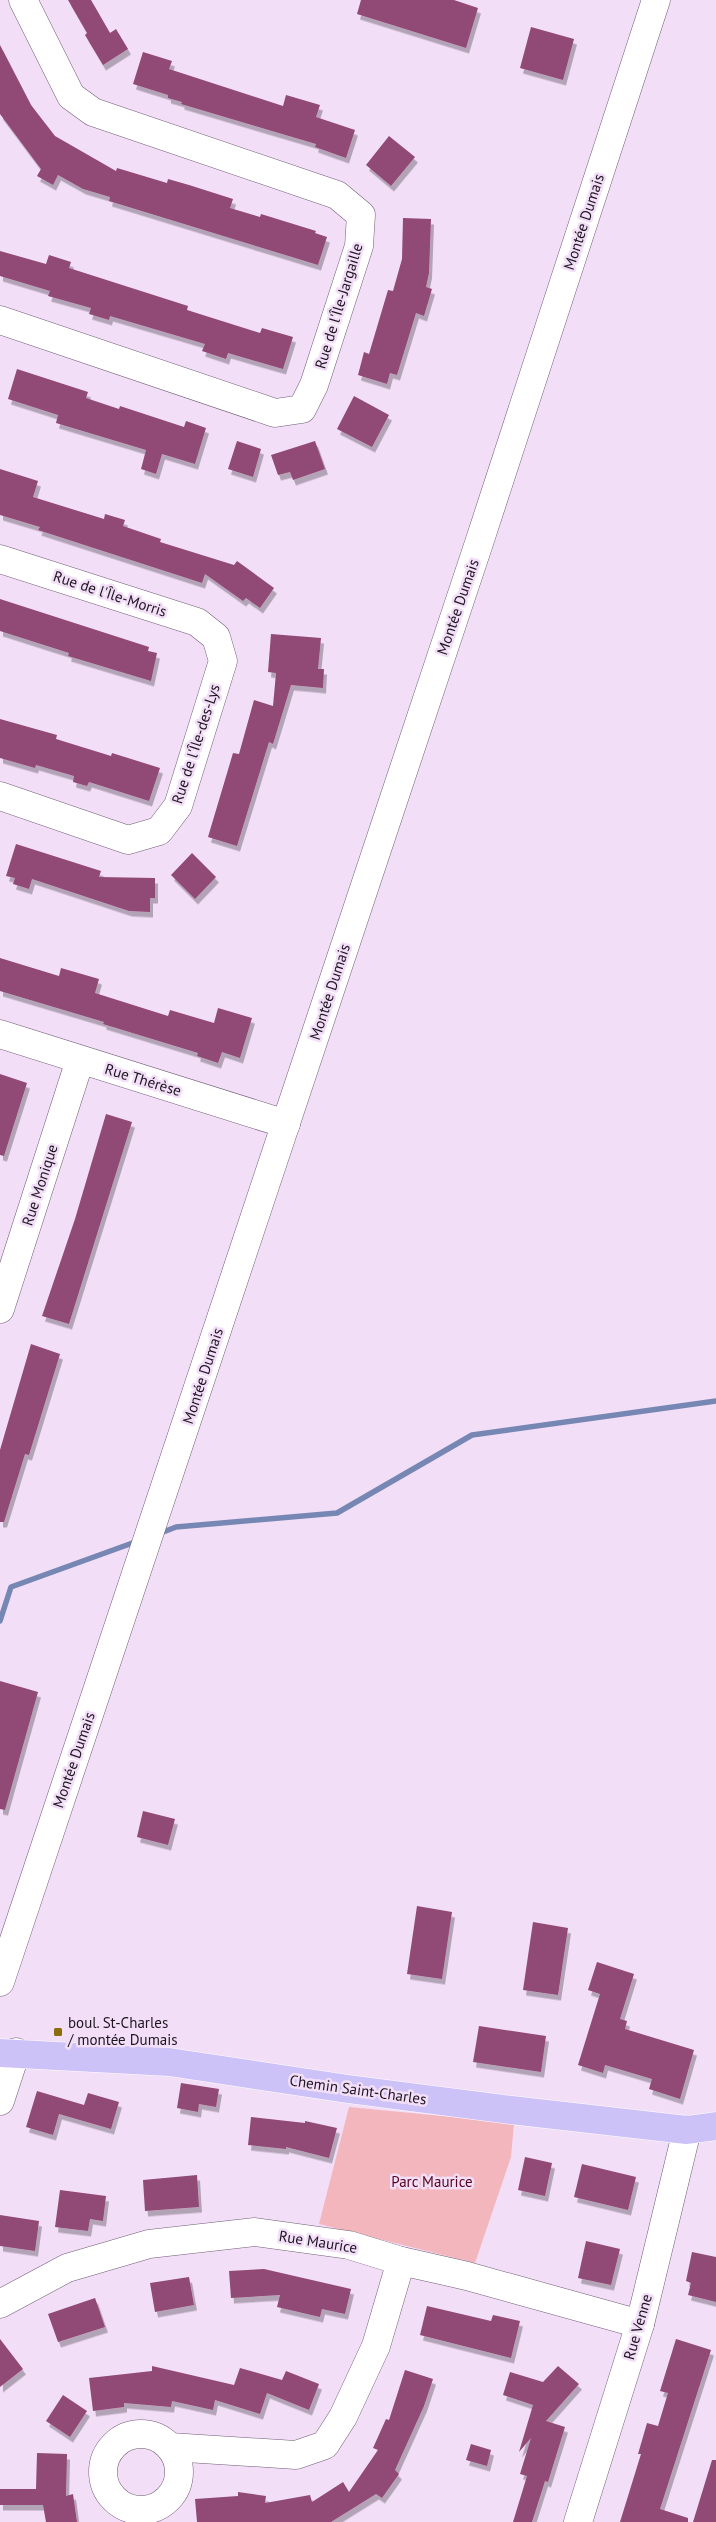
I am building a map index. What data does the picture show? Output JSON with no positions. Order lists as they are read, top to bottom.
{
  "streets": {
    "main road": ["Chemin Saint-Charles"],
    "street": [
      "Montée Dumais",
      "Rue de l'Île-Jargaille",
      "Rue de l'Île-Morris",
      "Rue de l'Île-des-Lys",
      "Rue Thérèse",
      "Rue Monique",
      "Rue Maurice",
      "Rue Venne"
    ]
  },
  "crossings": [
    ["Montée Dumais", "Rue Thérèse"],
    ["Rue de l'Île-Morris", "Rue de l'Île-des-Lys"],
    ["Rue Thérèse", "Rue Monique"],
    ["Chemin Saint-Charles", "Rue Venne"],
    ["Rue Maurice", "Rue Venne"]
  ],
  "parks": ["Parc Maurice"],
  "places": {
    "transit": ["boul. St-Charles / montée Dumais"]
  }
}
